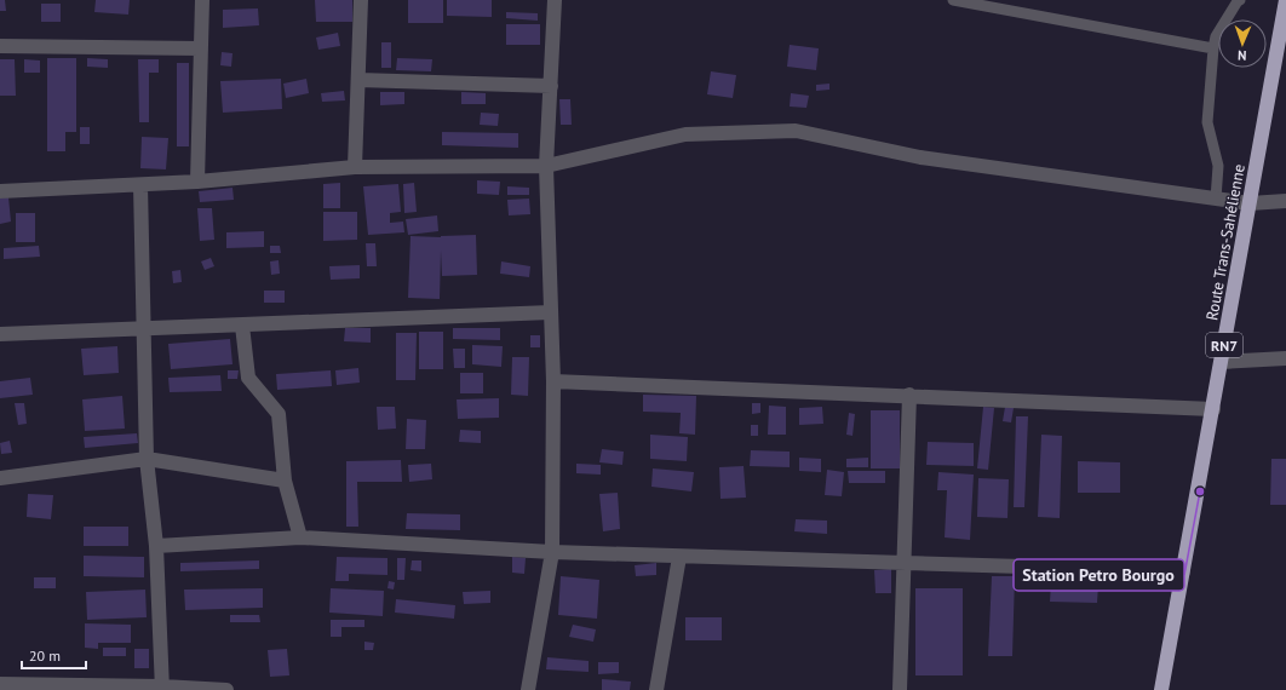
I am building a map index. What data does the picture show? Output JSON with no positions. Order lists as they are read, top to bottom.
{
  "streets": {
    "highway": ["Route Trans-Sahélienne", "RN7"]
  },
  "places": ["Station Petro Bourgo"],
  "scale_bar": "20 m",
  "north": "bottom"
}
